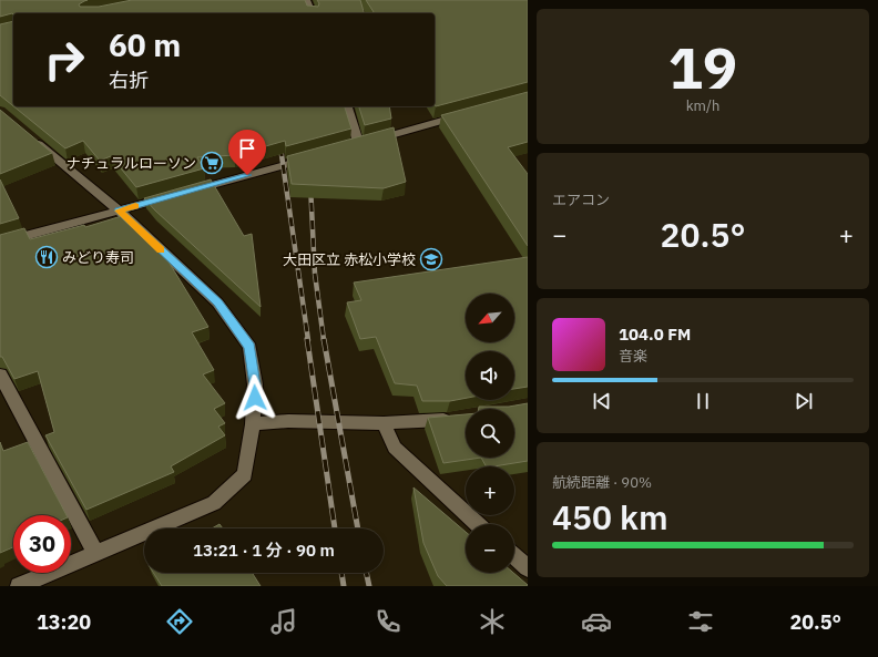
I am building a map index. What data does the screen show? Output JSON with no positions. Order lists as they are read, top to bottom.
{
  "places": {
    "supermarket": ["ナチュラルローソン"],
    "restaurant": ["みどり寿司"],
    "school or university": ["大田区立 赤松小学校"]
  },
  "north": "bottom left",
  "page": {
    "tile": [
      ["19", "km/h"],
      "エアコン",
      ["航続距離 · 90%", "450 km"]
    ],
    "turn": ["60 m", "右折"],
    "heat": ["−", "20.5°", "+"],
    "map_buttons": ["+", "−"],
    "song": ["104.0 FM", "音楽"],
    "limit": "30",
    "trip": "13:21 · 1 分 · 90 m",
    "tabs": ["13:20", "20.5°"]
  }
}
